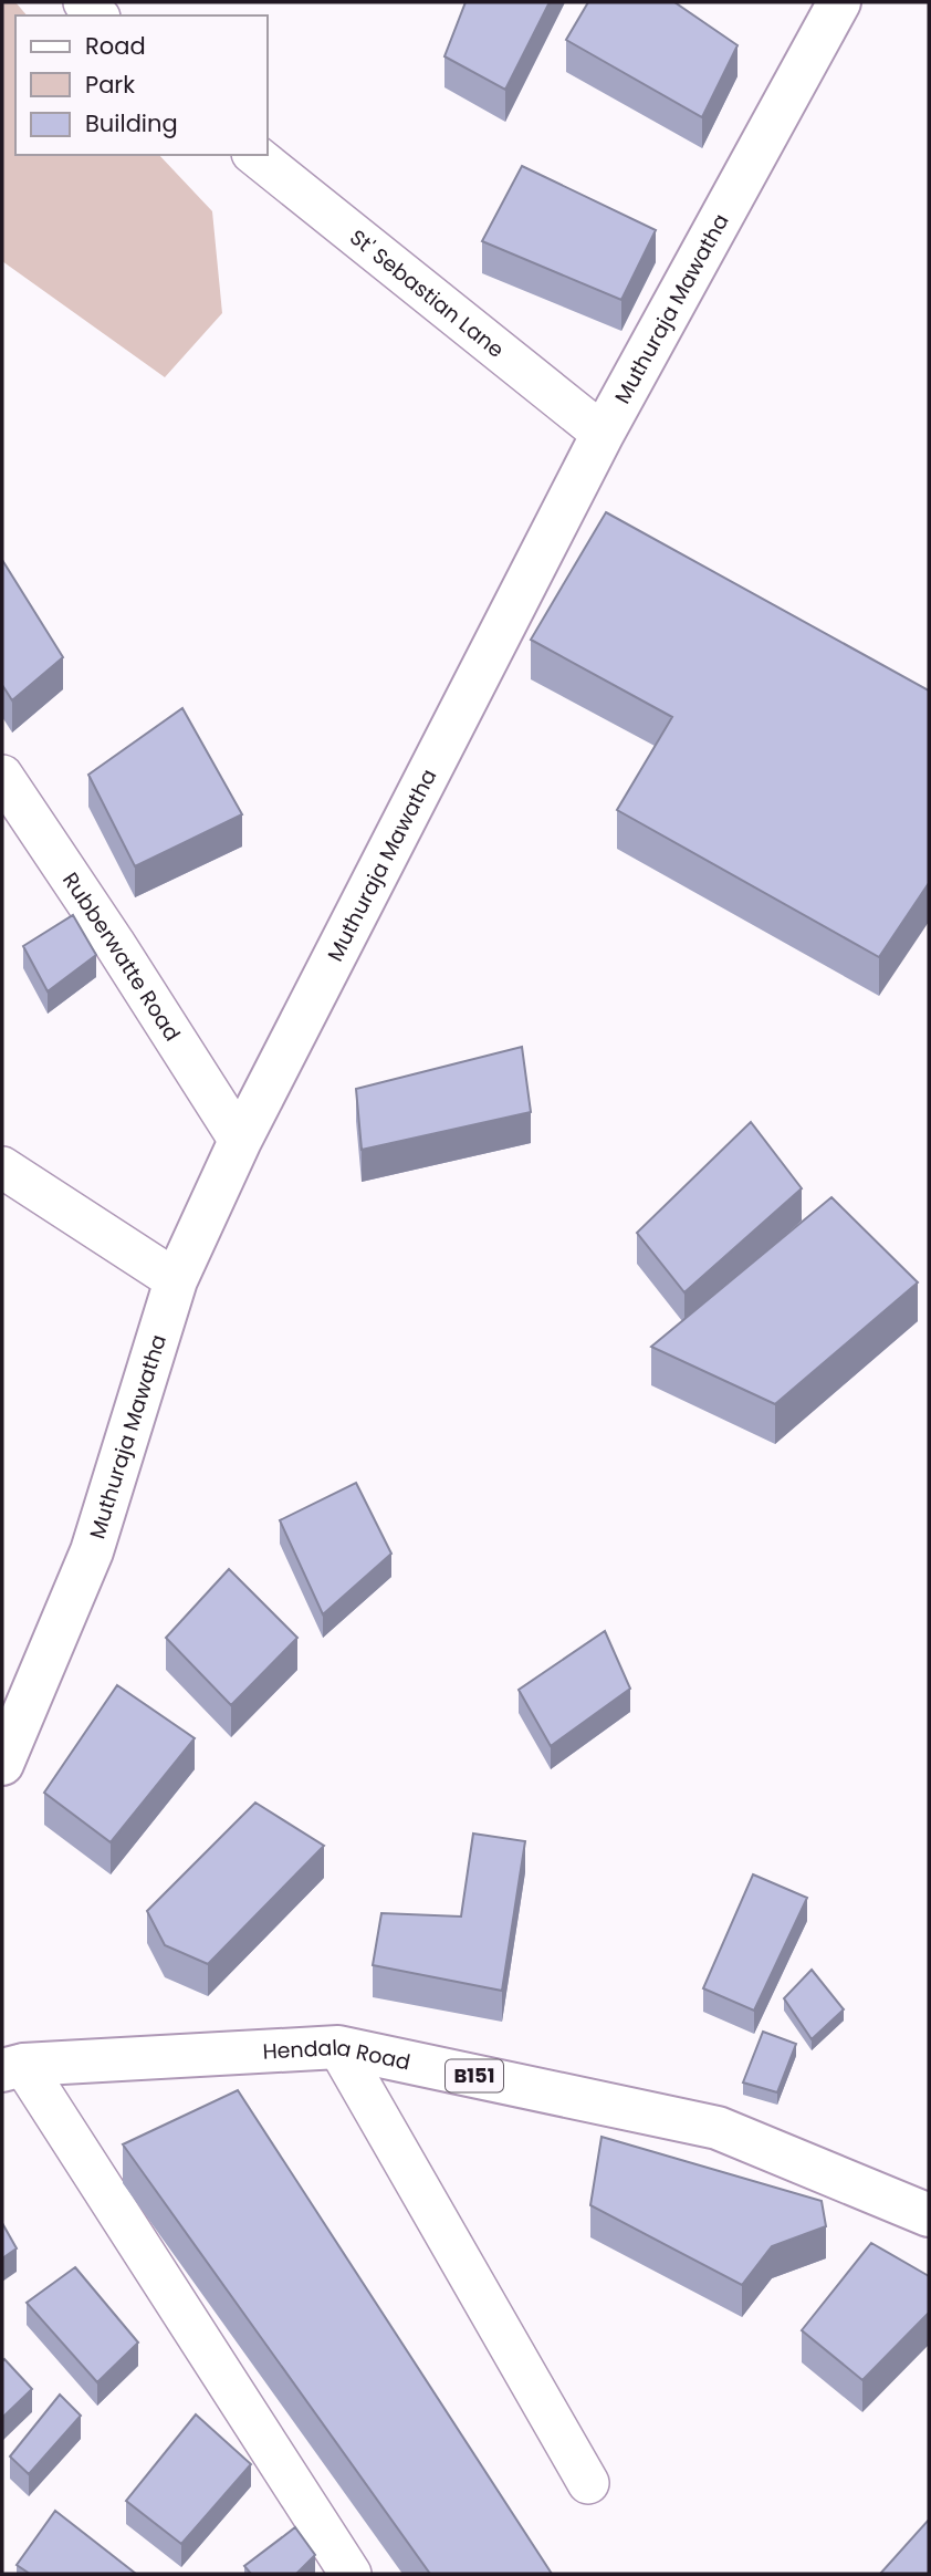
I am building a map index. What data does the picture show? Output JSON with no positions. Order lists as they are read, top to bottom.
{
  "streets": {
    "street": [
      "St' Sebastian Lane",
      "Muthuraja Mawatha",
      "Rubberwatte Road",
      "Hendala Road",
      "B151"
    ]
  },
  "crossings": [
    ["St' Sebastian Lane", "Muthuraja Mawatha"],
    ["Muthuraja Mawatha", "Rubberwatte Road"]
  ],
  "legend": ["Road", "Park", "Building"]
}
